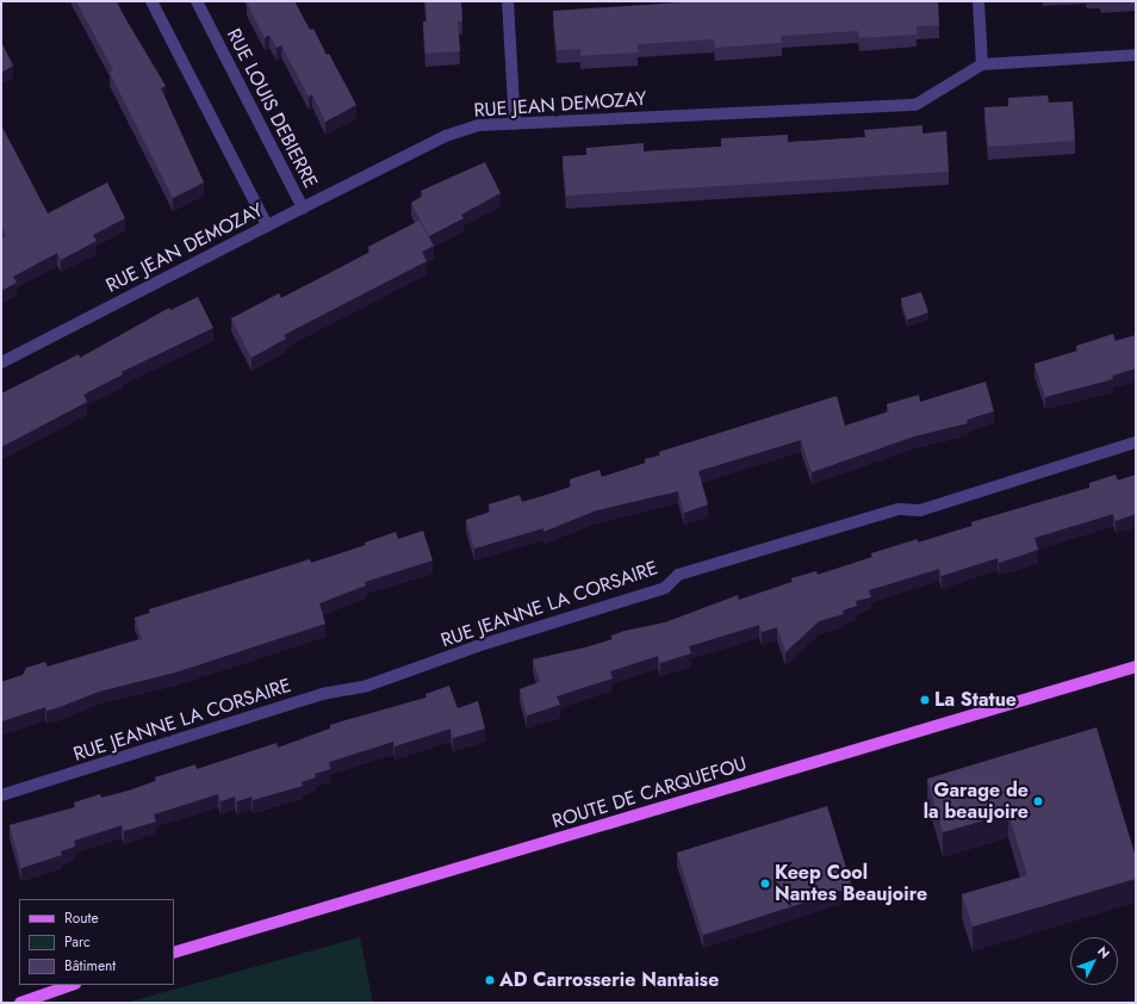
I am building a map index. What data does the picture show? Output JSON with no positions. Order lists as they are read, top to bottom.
{
  "streets": {
    "main road": ["ROUTE DE CARQUEFOU"],
    "street": ["RUE JEAN DEMOZAY", "RUE LOUIS DEBIERRE", "RUE JEANNE LA CORSAIRE"]
  },
  "crossings": [
    ["RUE JEAN DEMOZAY", "RUE LOUIS DEBIERRE"]
  ],
  "places": [
    "La Statue",
    "Garage de la beaujoire",
    "Keep Cool Nantes Beaujoire",
    "AD Carrosserie Nantaise"
  ],
  "legend": ["Route", "Parc", "Bâtiment"],
  "north": "top right"
}
